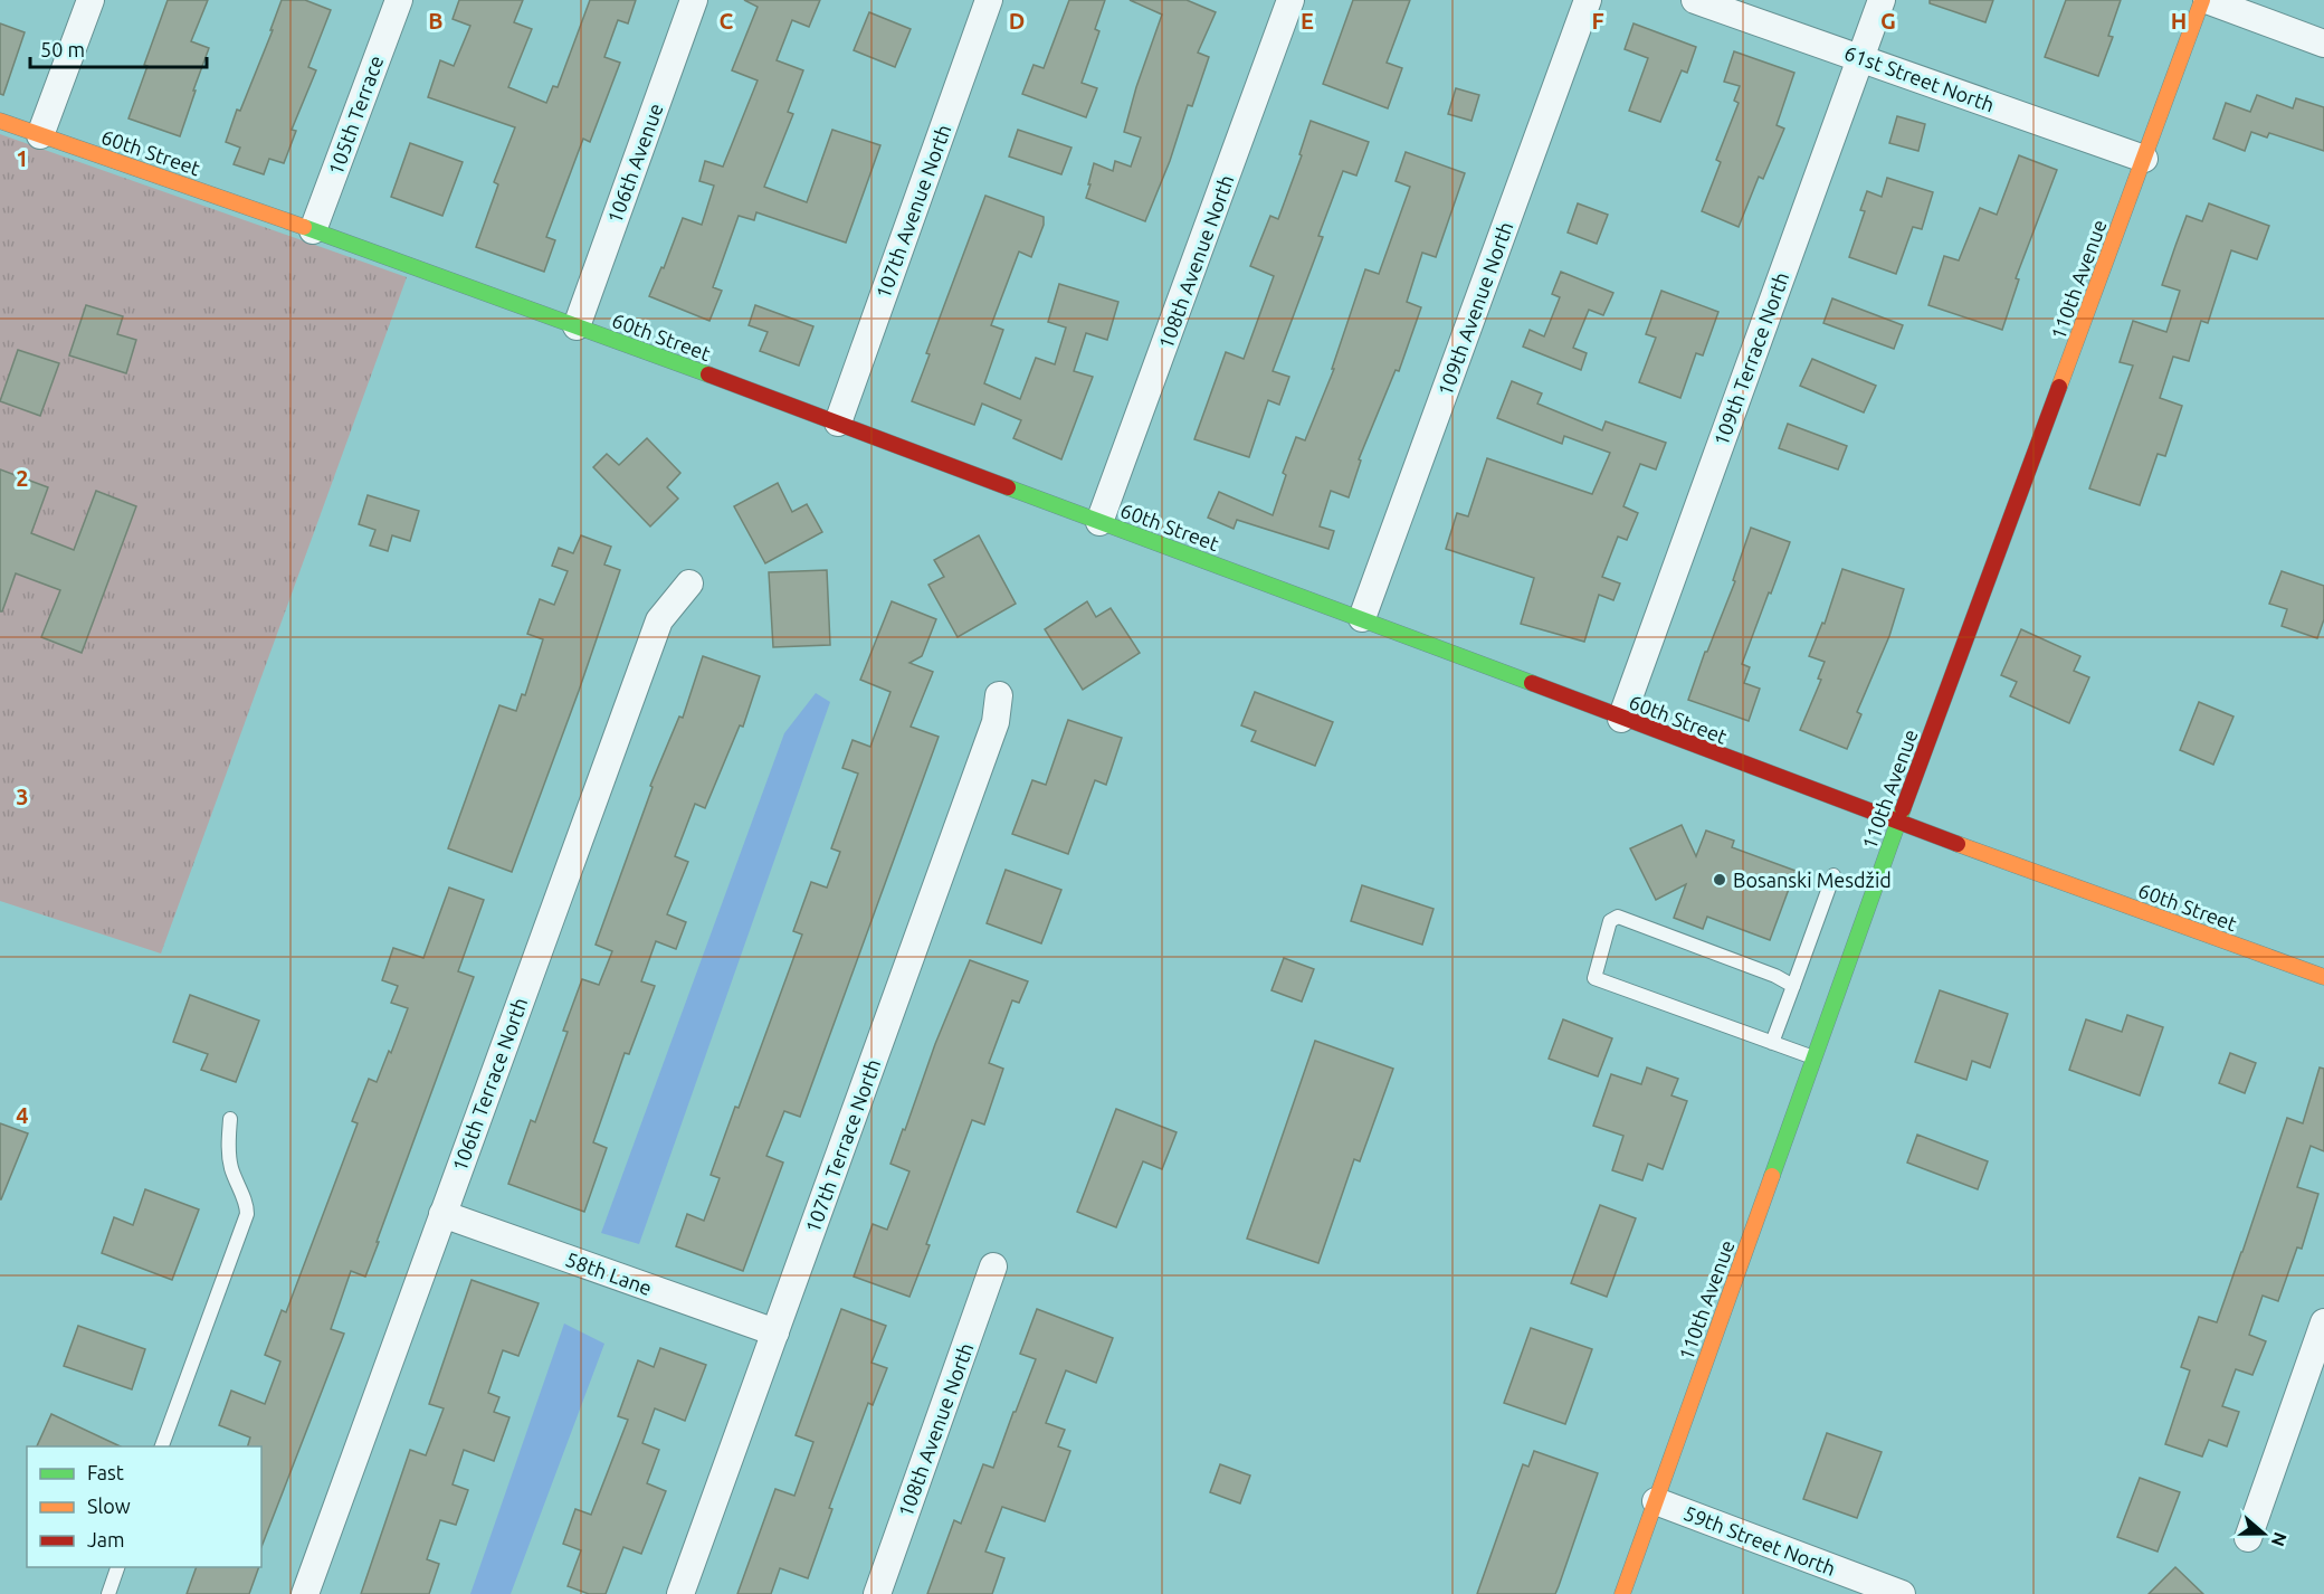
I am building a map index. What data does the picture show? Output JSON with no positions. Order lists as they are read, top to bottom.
{
  "streets": {
    "street": [
      "61st Street North",
      "105th Terrace",
      "60th Street",
      "106th Avenue",
      "107th Avenue North",
      "108th Avenue North",
      "110th Avenue",
      "109th Avenue North",
      "109th Terrace North",
      "106th Terrace North",
      "107th Terrace North",
      "58th Lane",
      "59th Street North"
    ]
  },
  "crossings": [
    ["61st Street North", "110th Avenue"],
    ["61st Street North", "109th Terrace North"],
    ["105th Terrace", "60th Street"],
    ["60th Street", "106th Avenue"],
    ["60th Street", "107th Avenue North"],
    ["60th Street", "108th Avenue North"],
    ["60th Street", "110th Avenue"],
    ["60th Street", "109th Avenue North"],
    ["60th Street", "109th Terrace North"],
    ["110th Avenue", "59th Street North"],
    ["106th Terrace North", "58th Lane"],
    ["107th Terrace North", "58th Lane"]
  ],
  "places": ["Bosanski Mesdžid"],
  "legend": ["Fast", "Slow", "Jam"],
  "scale_bar": "50 m",
  "north": "right",
  "grid": {
    "columns": [
      "B",
      "C",
      "D",
      "E",
      "F",
      "G",
      "H"
    ],
    "rows": [
      "1",
      "2",
      "3",
      "4"
    ]
  }
}
